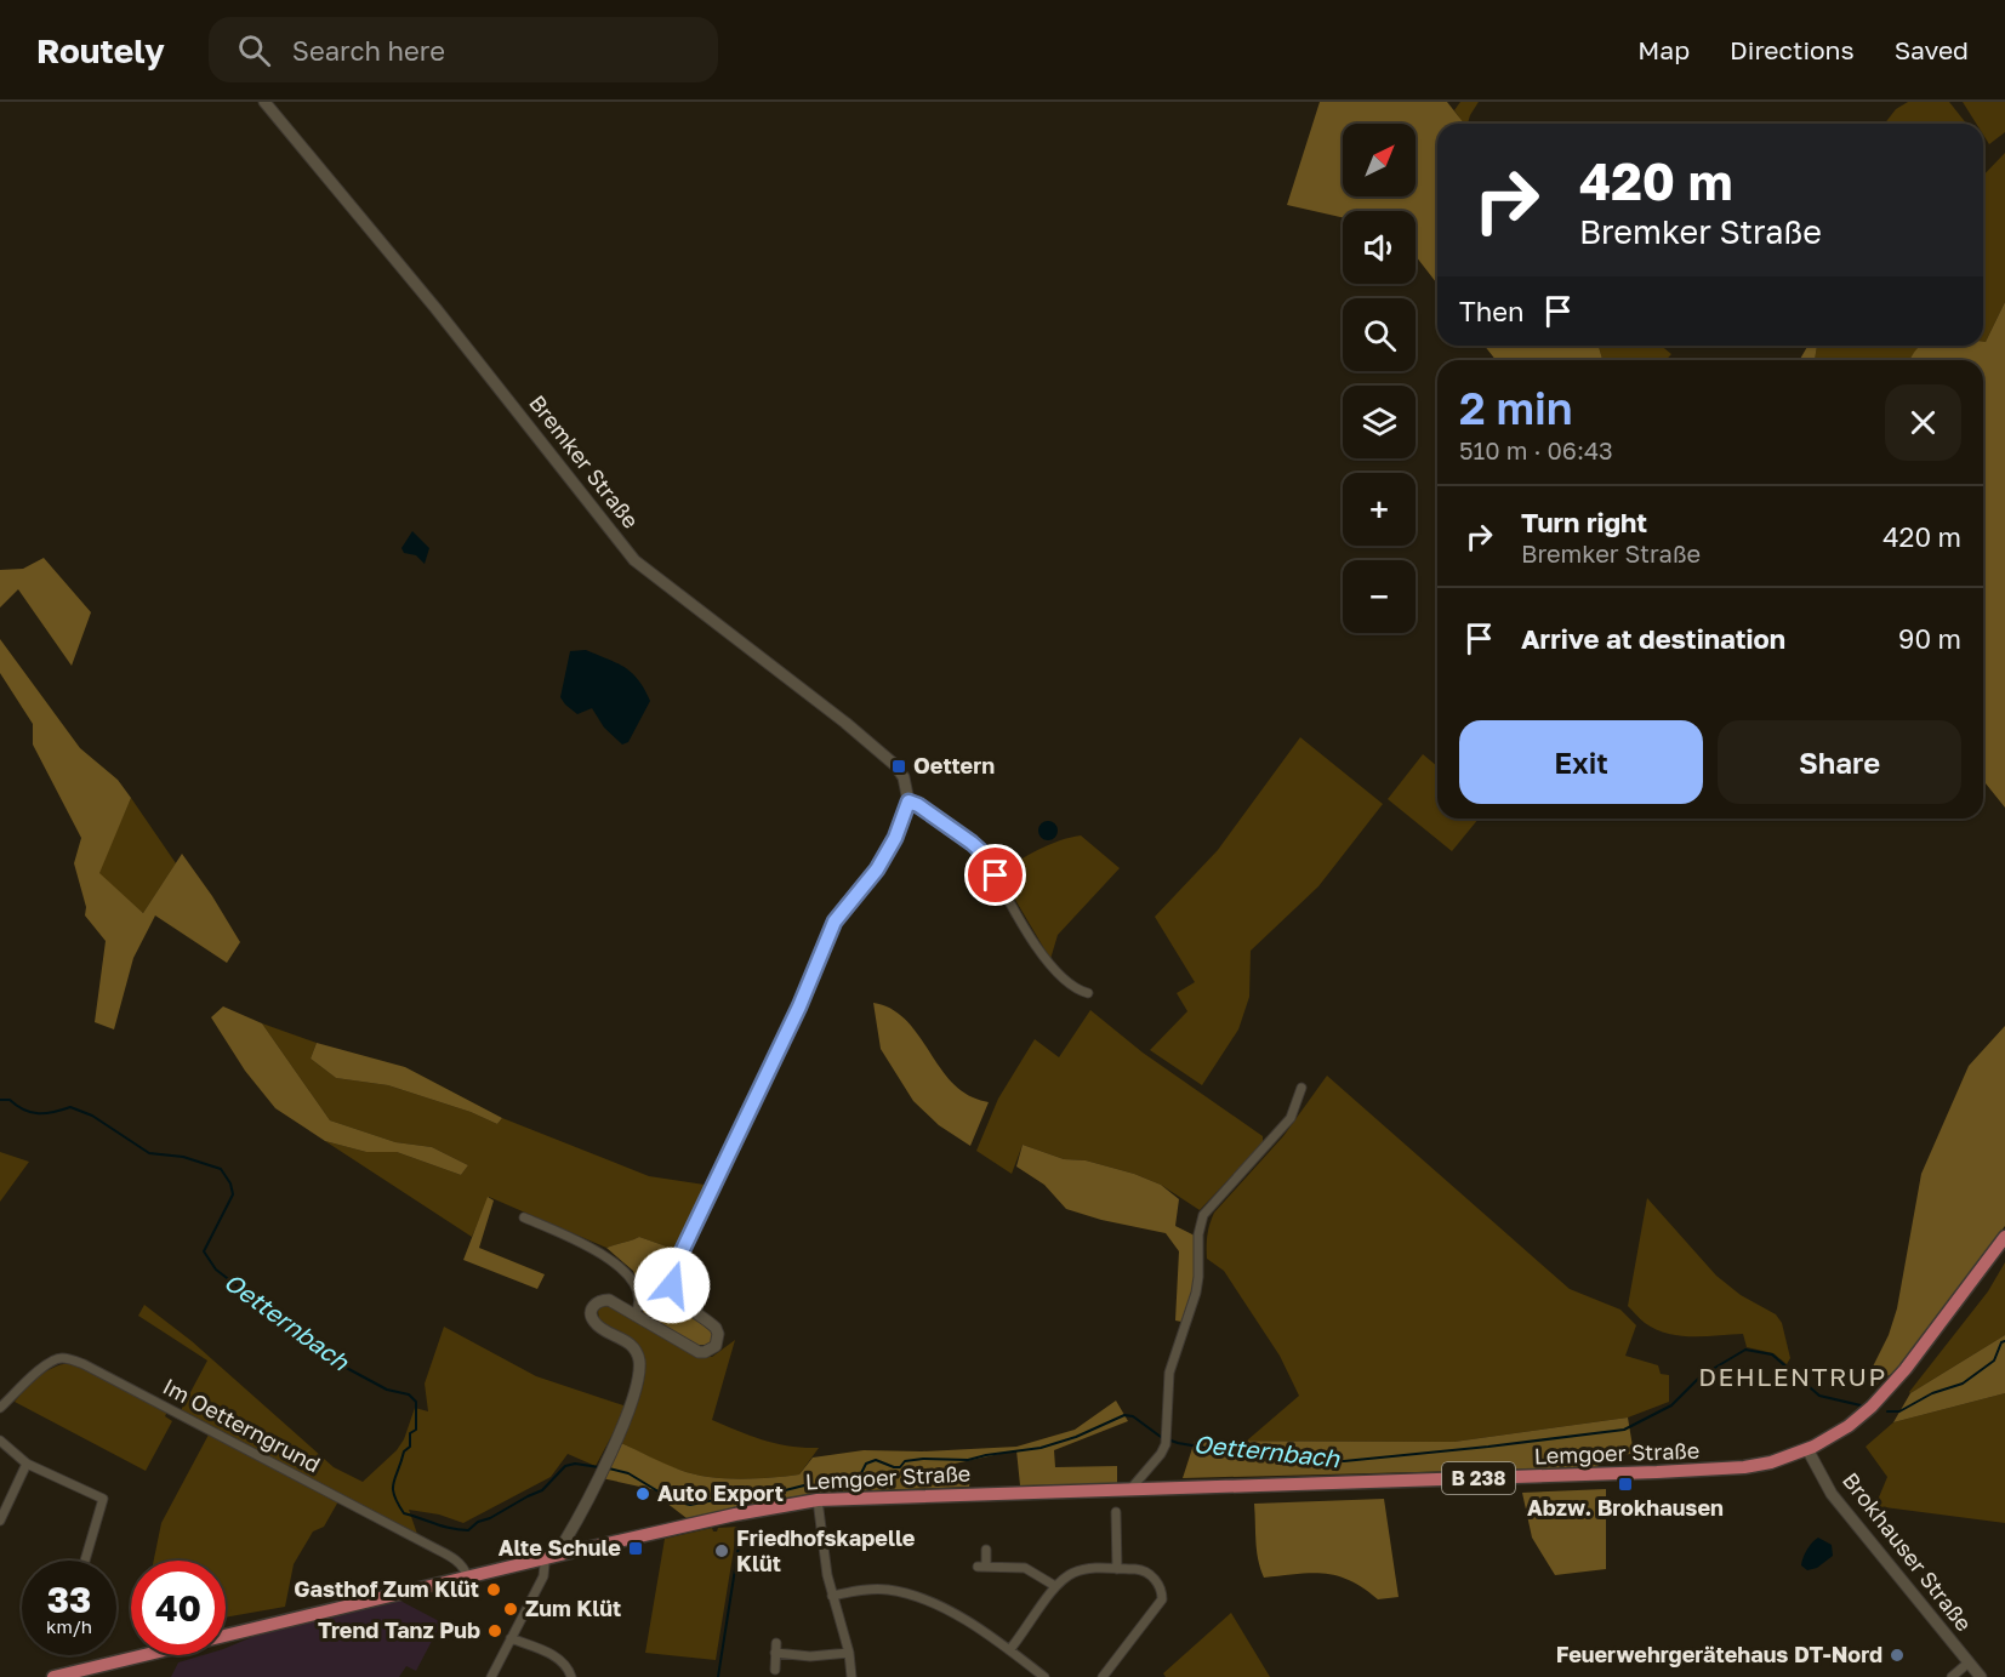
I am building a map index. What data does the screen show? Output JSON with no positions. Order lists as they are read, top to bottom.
{
  "streets": {
    "main road": ["Lemgoer Straße", "B 238"],
    "street": ["Bremker Straße", "Im Oetterngrund", "Brokhauser Straße"]
  },
  "crossings": [
    ["Im Oetterngrund", "Lemgoer Straße"],
    ["Lemgoer Straße", "Brokhauser Straße"]
  ],
  "districts": ["DEHLENTRUP"],
  "water": ["Oetternbach"],
  "places": {
    "transit": ["Oettern", "Abzw. Brokhausen", "Alte Schule"],
    "other": [
      "Auto Export",
      "Friedhofskapelle Klüt",
      "Gasthof Zum Klüt",
      "Zum Klüt",
      "Trend Tanz Pub",
      "Feuerwehrgerätehaus DT-Nord"
    ]
  },
  "north": "top right",
  "page": {
    "header": "Routely",
    "search": "Search here",
    "nav": ["Map", "Directions", "Saved"],
    "map_buttons": ["+", "−"],
    "turn": ["420 m", "Bremker Straße"],
    "then": "Then",
    "heading": ["2 min", "510 m · 06:43"],
    "list": [
      {
        "name": "Turn right",
        "note": "Bremker Straße",
        "value": "420 m"
      },
      {
        "name": "Arrive at destination",
        "value": "90 m"
      }
    ],
    "buttons": ["Exit", "Share"],
    "speed": "33 km/h",
    "limit": "40"
  }
}
